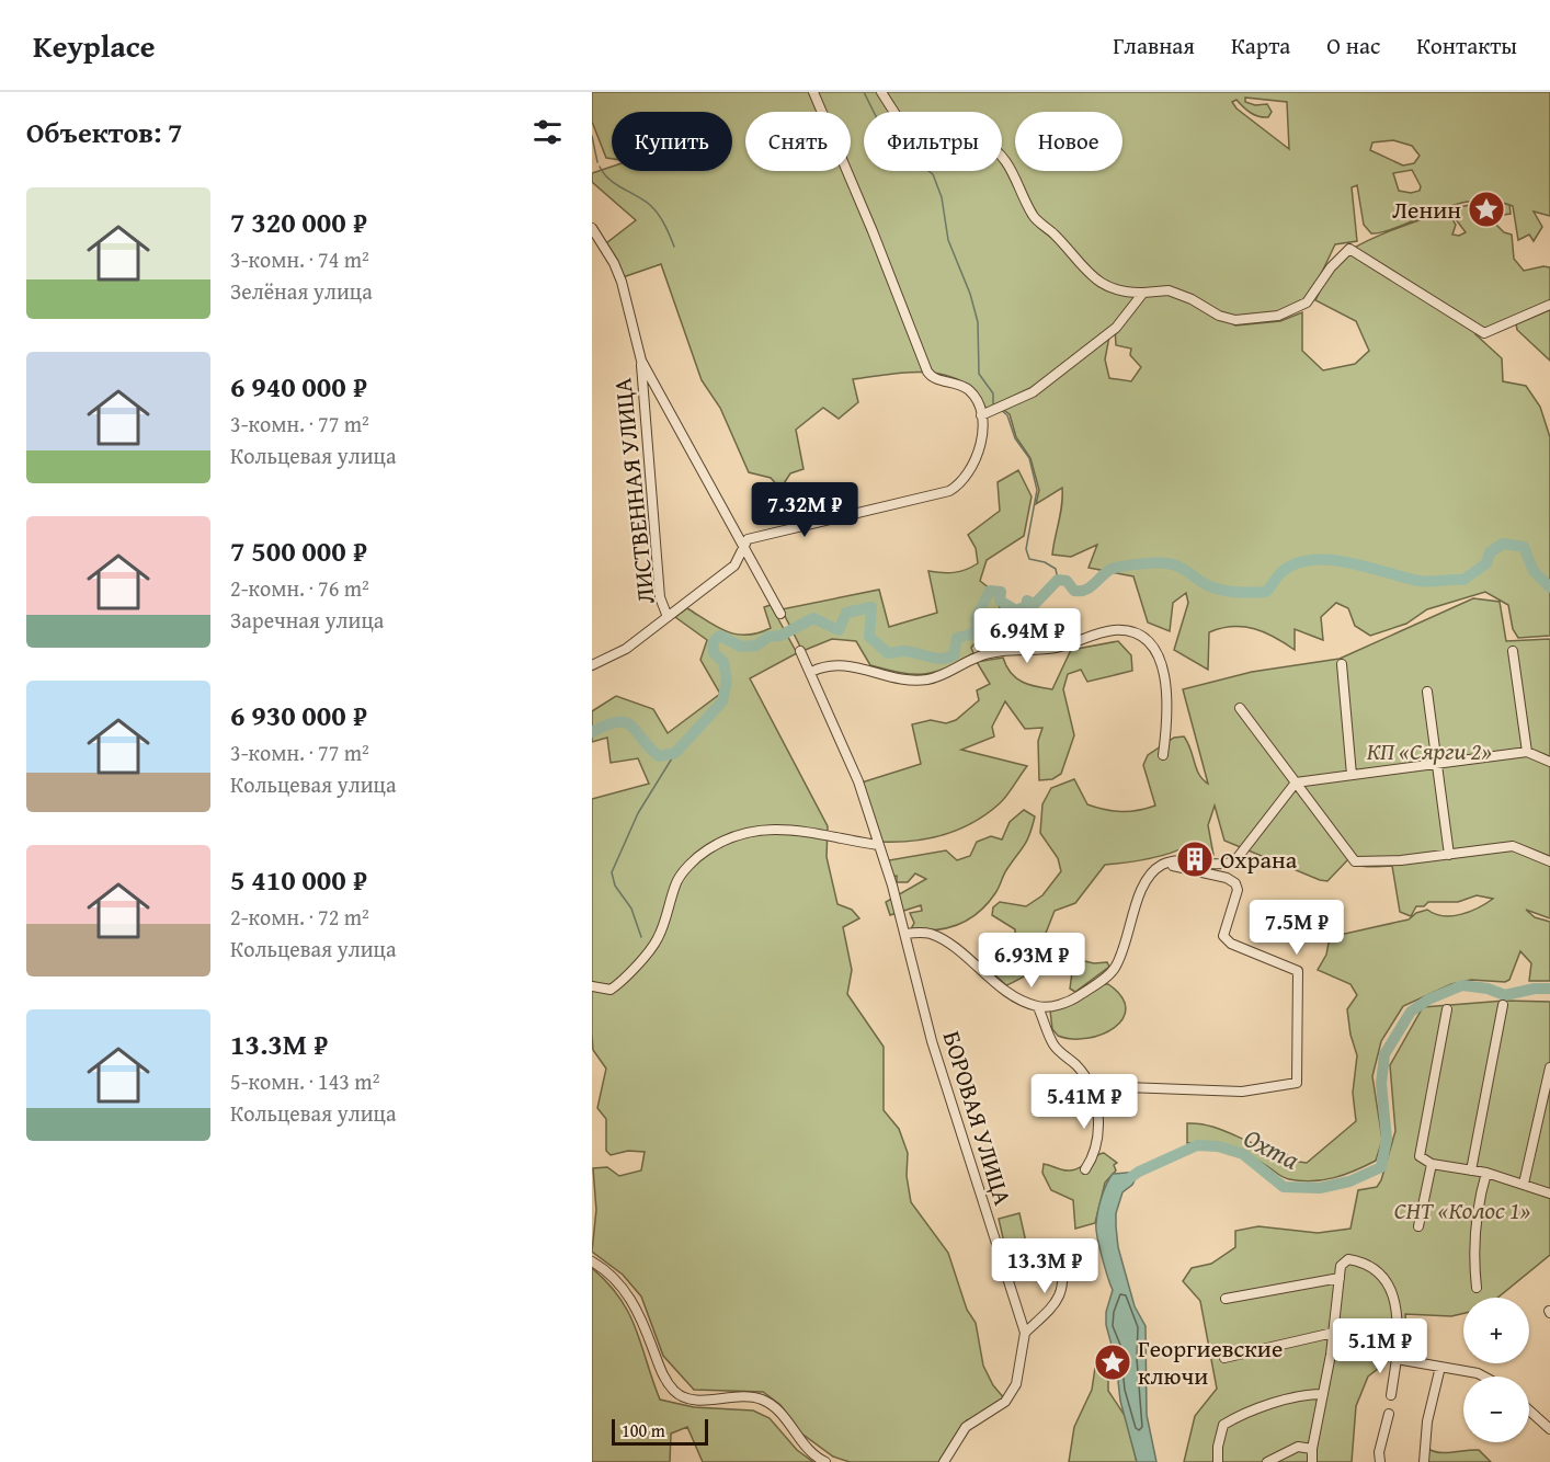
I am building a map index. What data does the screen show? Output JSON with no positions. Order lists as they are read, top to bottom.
{
  "streets": {
    "street": ["ЛИСТВЕННАЯ УЛИЦА", "БОРОВАЯ УЛИЦА"]
  },
  "water": ["Охта"],
  "parks": ["КП «Сярги 2»", "СНТ «Колос 1»"],
  "places": {
    "place": ["Ленин", "Георгиевские ключи"],
    "building": ["Охрана"]
  },
  "scale_bar": "100 m",
  "page": {
    "header": "Keyplace",
    "nav": [
      "Главная",
      "Карта",
      "О нас",
      "Контакты"
    ],
    "heading": "Объектов: 7",
    "chip": [
      "Купить",
      "Снять",
      "Фильтры",
      "Новое"
    ],
    "list": [
      {
        "name": "7 320 000 ₽",
        "note": "3-комн. · 74 m² · Зелёная улица"
      },
      {
        "name": "6 940 000 ₽",
        "note": "3-комн. · 77 m² · Кольцевая улица"
      },
      {
        "name": "7 500 000 ₽",
        "note": "2-комн. · 76 m² · Заречная улица"
      },
      {
        "name": "6 930 000 ₽",
        "note": "3-комн. · 77 m² · Кольцевая улица"
      },
      {
        "name": "5 410 000 ₽",
        "note": "2-комн. · 72 m² · Кольцевая улица"
      },
      {
        "name": "13.3M ₽",
        "note": "5-комн. · 143 m² · Кольцевая улица"
      }
    ],
    "price": [
      "7.32M ₽",
      "6.94M ₽",
      "7.5M ₽",
      "6.93M ₽",
      "5.41M ₽",
      "13.3M ₽",
      "5.1M ₽"
    ],
    "map_buttons": ["+", "−"],
    "scale": "100 m"
  }
}
